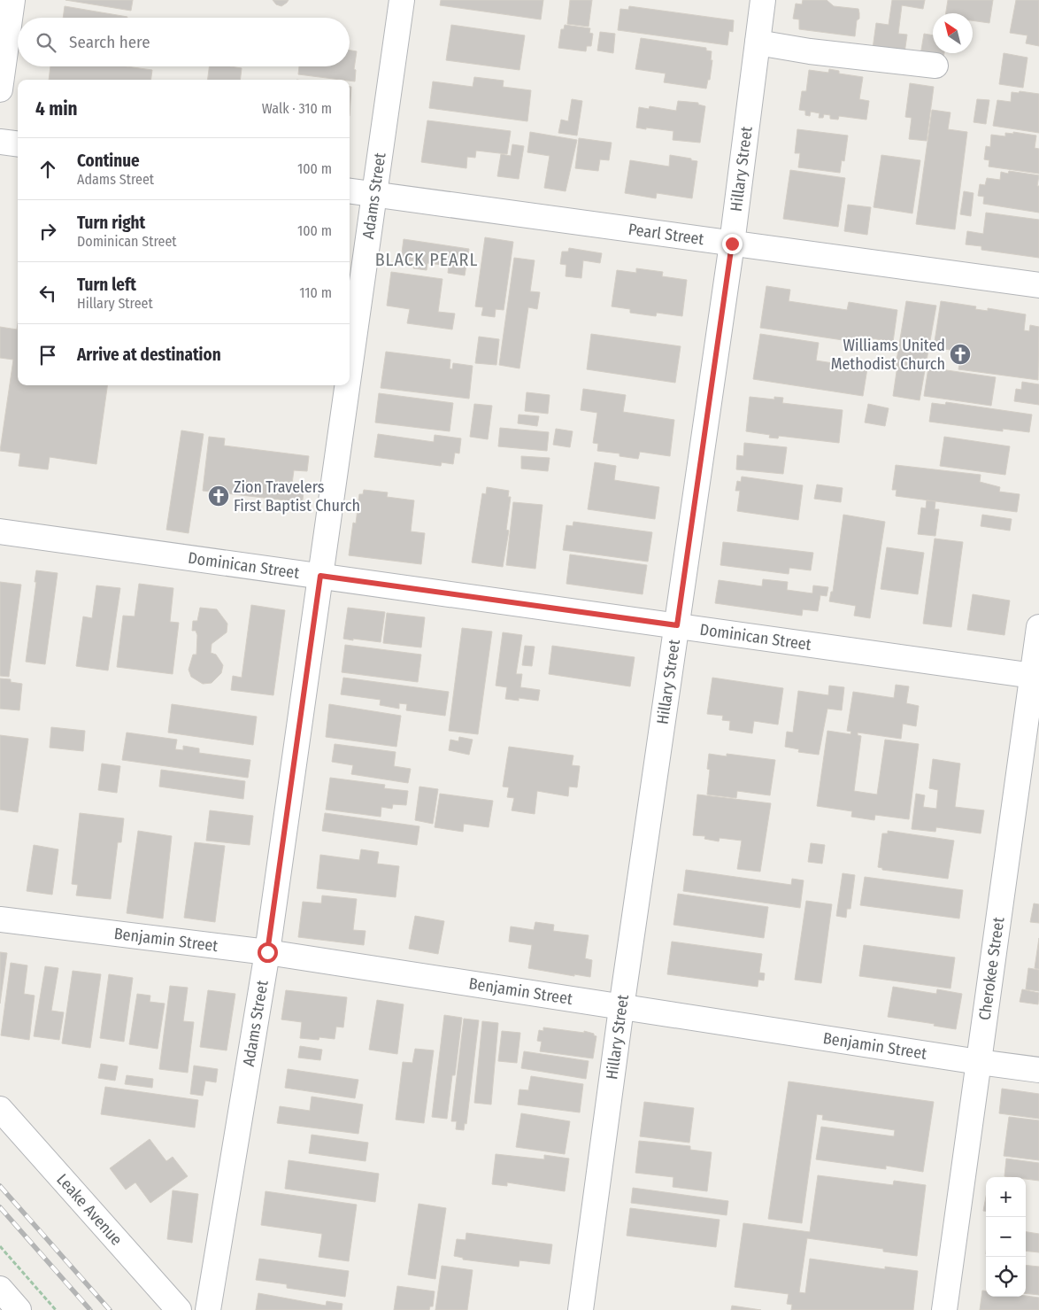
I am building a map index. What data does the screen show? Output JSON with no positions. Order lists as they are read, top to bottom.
{
  "streets": {
    "street": [
      "Hillary Street",
      "Adams Street",
      "Pearl Street",
      "Dominican Street",
      "Benjamin Street",
      "Cherokee Street",
      "Leake Avenue"
    ]
  },
  "crossings": [
    ["Hillary Street", "Pearl Street"],
    ["Hillary Street", "Dominican Street"],
    ["Hillary Street", "Benjamin Street"],
    ["Adams Street", "Pearl Street"],
    ["Adams Street", "Dominican Street"],
    ["Adams Street", "Benjamin Street"],
    ["Dominican Street", "Cherokee Street"],
    ["Benjamin Street", "Cherokee Street"]
  ],
  "districts": ["BLACK PEARL"],
  "places": {
    "church": ["Williams United Methodist Church", "Zion Travelers First Baptist Church"]
  },
  "north": "top left",
  "page": {
    "search": "Search here",
    "heading": ["4 min", "Walk · 310 m"],
    "list": [
      ["Continue", "Adams Street", "100 m"],
      ["Turn right", "Dominican Street", "100 m"],
      ["Turn left", "Hillary Street", "110 m"],
      "Arrive at destination"
    ],
    "map_buttons": ["+", "−"]
  }
}
